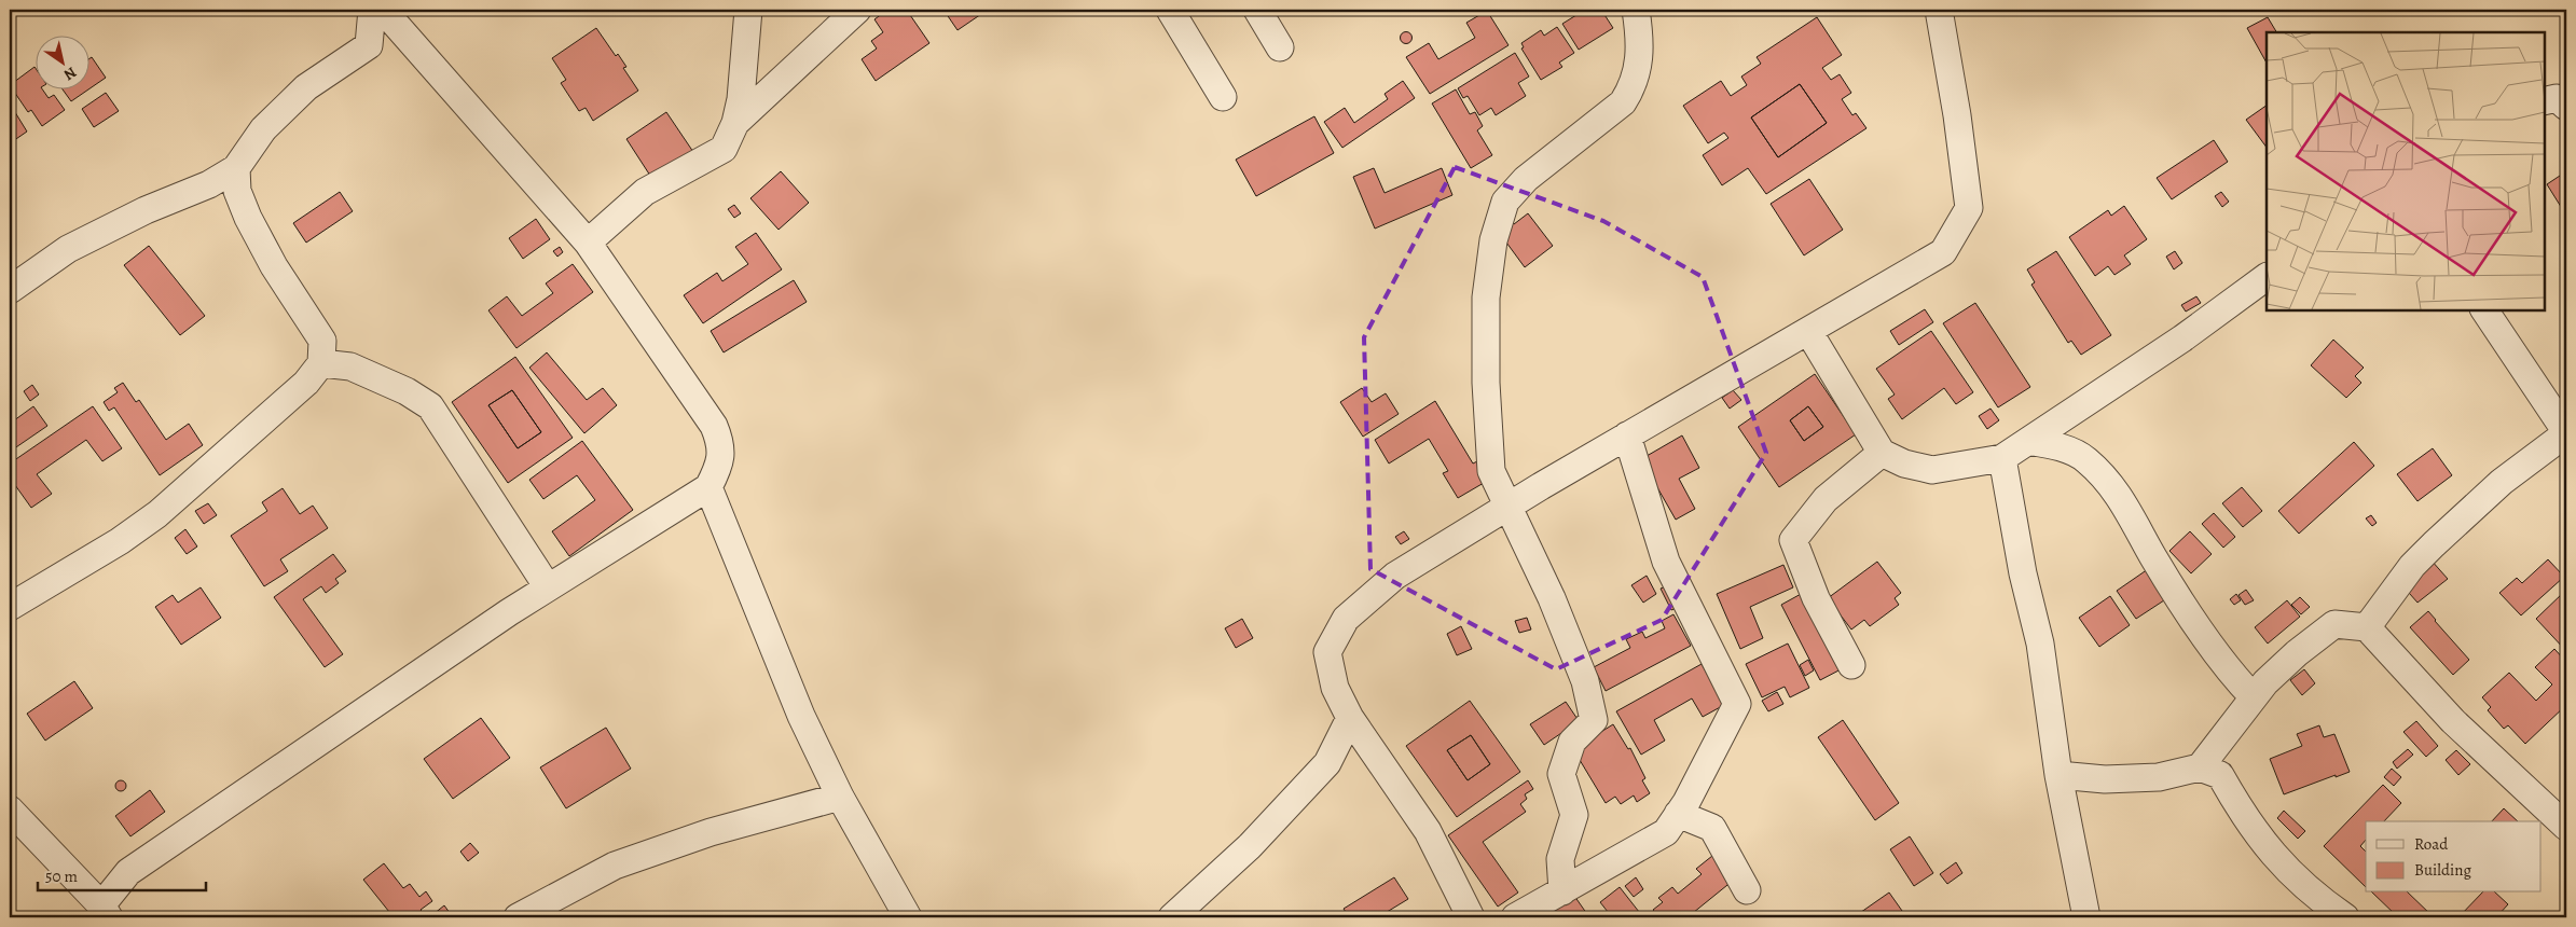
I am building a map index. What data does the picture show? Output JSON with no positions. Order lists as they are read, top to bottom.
{
  "legend": ["Road", "Building"],
  "scale_bar": "50 m",
  "north": "bottom right"
}
